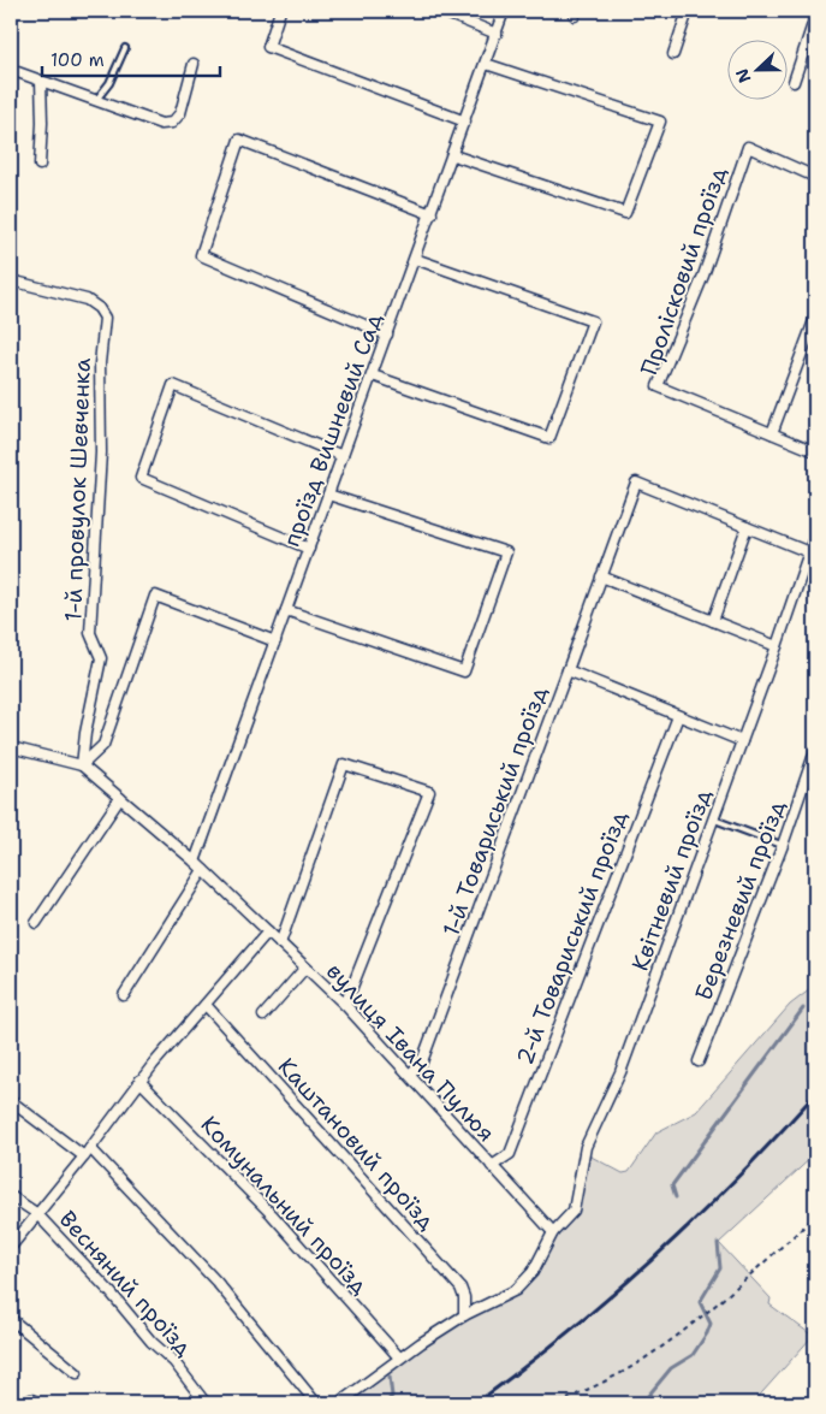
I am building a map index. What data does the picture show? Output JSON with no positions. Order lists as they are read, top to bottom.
{
  "streets": {
    "street": [
      "Пролісковий проїзд",
      "проїзд Вишневий Сад",
      "1-й провулок Шевченка",
      "1-й Товариський проїзд",
      "Квітневий проїзд",
      "Березневий проїзд",
      "2-й Товариський проїзд",
      "вулиця Івана Пулюя",
      "Каштановий проїзд",
      "Комунальний проїзд",
      "Весняний проїзд"
    ]
  },
  "crossings": [
    ["проїзд Вишневий Сад", "вулиця Івана Пулюя"],
    ["1-й провулок Шевченка", "вулиця Івана Пулюя"],
    ["1-й Товариський проїзд", "Квітневий проїзд"],
    ["1-й Товариський проїзд", "2-й Товариський проїзд"],
    ["1-й Товариський проїзд", "вулиця Івана Пулюя"],
    ["Квітневий проїзд", "вулиця Івана Пулюя"],
    ["2-й Товариський проїзд", "вулиця Івана Пулюя"]
  ],
  "scale_bar": "100 m",
  "north": "left"
}
